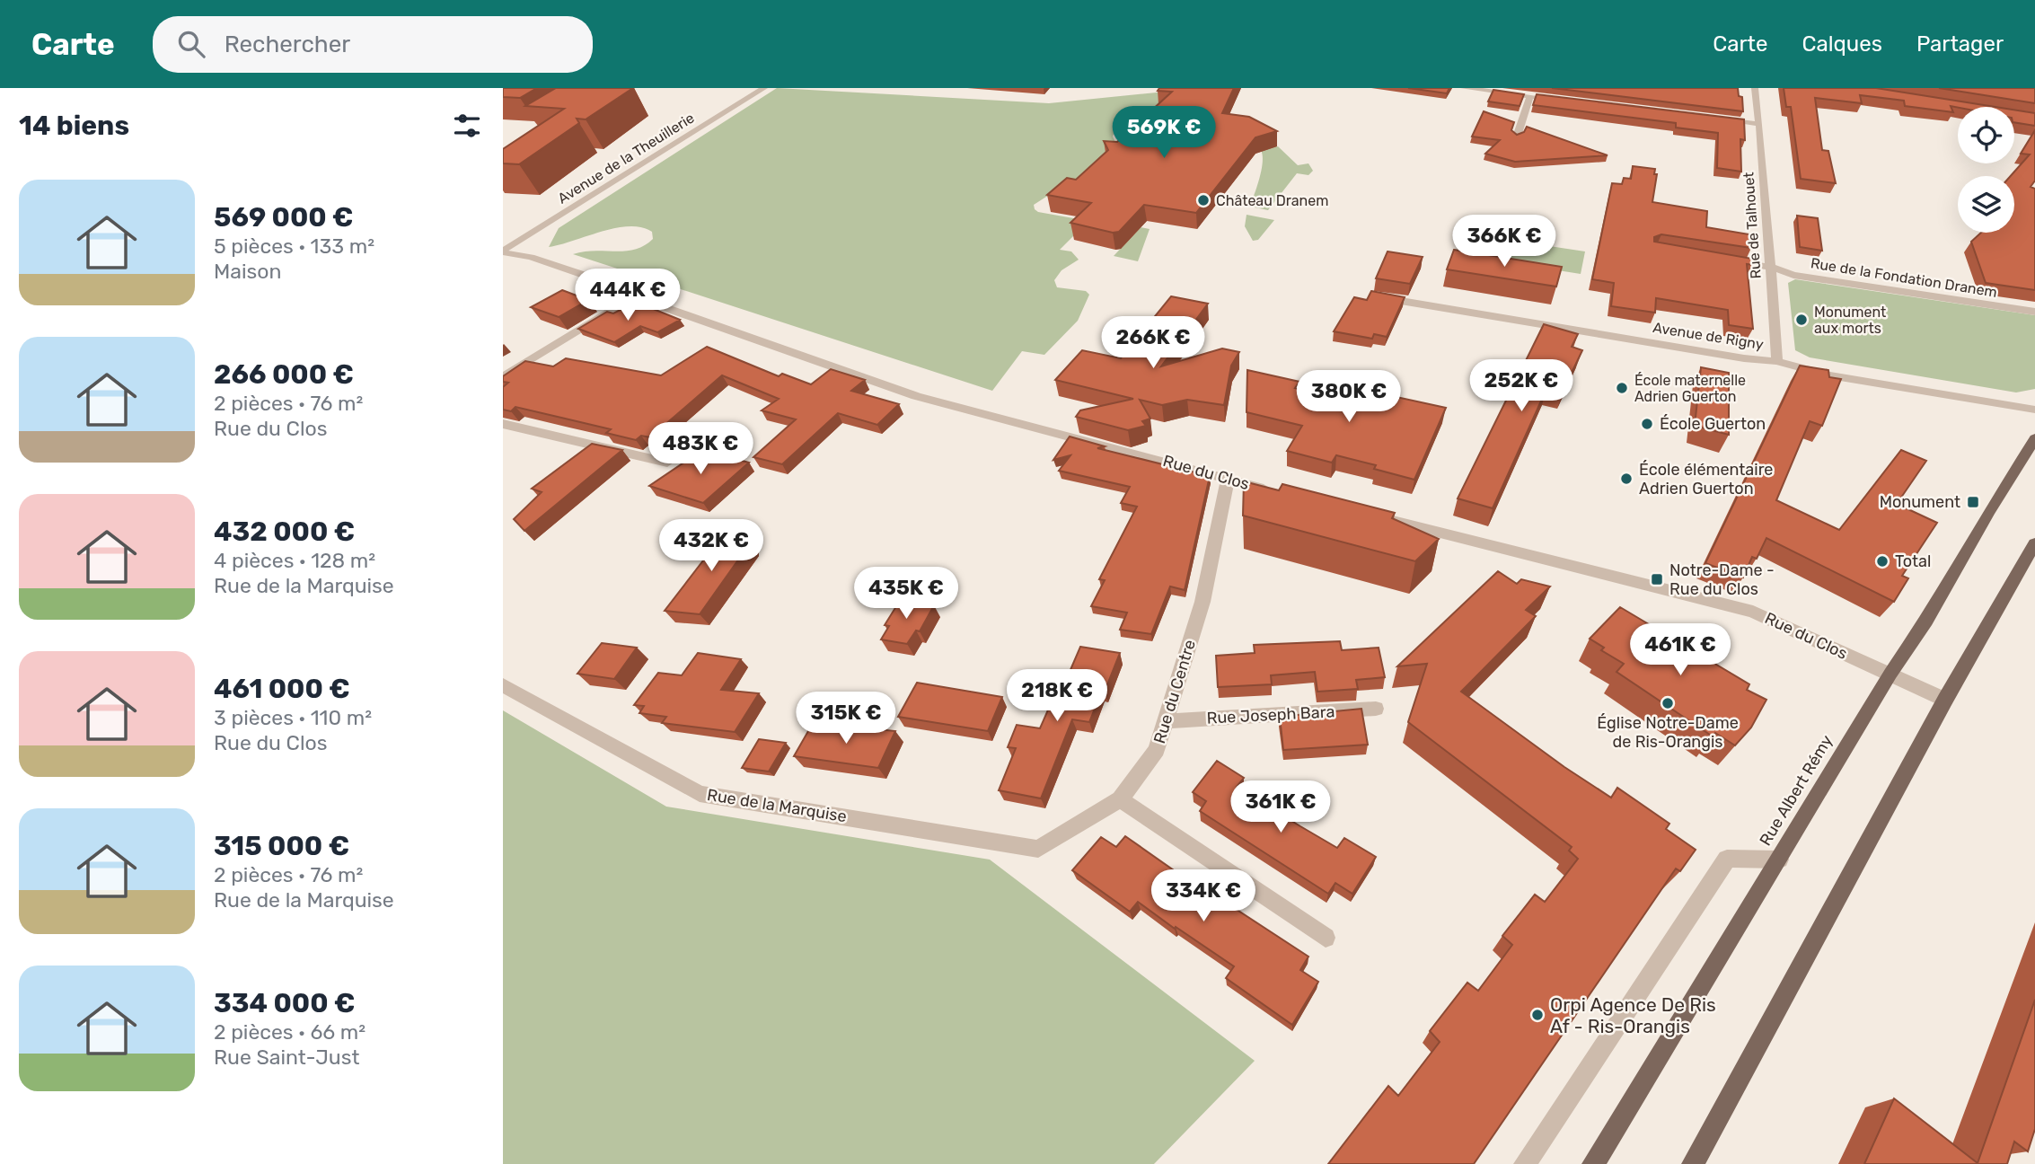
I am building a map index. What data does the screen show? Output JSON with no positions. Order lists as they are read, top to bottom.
{
  "streets": {
    "main road": ["Rue Albert Rémy"],
    "street": [
      "Avenue de la Theuillerie",
      "Rue de Talhouet",
      "Rue de la Fondation Dranem",
      "Avenue de Rigny",
      "Rue du Clos",
      "Rue du Centre",
      "Rue Joseph Bara",
      "Rue de la Marquise"
    ]
  },
  "crossings": [
    ["Avenue de la Theuillerie", "Rue du Clos"],
    ["Rue de Talhouet", "Rue de la Fondation Dranem"],
    ["Rue de Talhouet", "Avenue de Rigny"],
    ["Rue du Clos", "Rue du Centre"],
    ["Rue du Clos", "Rue Albert Rémy"],
    ["Rue du Centre", "Rue Joseph Bara"],
    ["Rue du Centre", "Rue de la Marquise"]
  ],
  "places": {
    "other": [
      "Château Dranem",
      "Monument aux morts",
      "École maternelle Adrien Guerton",
      "École Guerton",
      "École élémentaire Adrien Guerton",
      "Total",
      "Église Notre-Dame de Ris-Orangis",
      "Orpi Agence De Ris Af - Ris-Orangis"
    ],
    "transit": ["Monument", "Notre-Dame - Rue du Clos"]
  },
  "page": {
    "header": "Carte",
    "search": "Rechercher",
    "nav": ["Carte", "Calques", "Partager"],
    "heading": "14 biens",
    "price": [
      "569K €",
      "366K €",
      "444K €",
      "266K €",
      "252K €",
      "380K €",
      "483K €",
      "432K €",
      "435K €",
      "461K €",
      "218K €",
      "315K €",
      "361K €",
      "334K €"
    ],
    "list": [
      {
        "name": "569 000 €",
        "note": "5 pièces · 133 m² · Maison"
      },
      {
        "name": "266 000 €",
        "note": "2 pièces · 76 m² · Rue du Clos"
      },
      {
        "name": "432 000 €",
        "note": "4 pièces · 128 m² · Rue de la Marquise"
      },
      {
        "name": "461 000 €",
        "note": "3 pièces · 110 m² · Rue du Clos"
      },
      {
        "name": "315 000 €",
        "note": "2 pièces · 76 m² · Rue de la Marquise"
      },
      {
        "name": "334 000 €",
        "note": "2 pièces · 66 m² · Rue Saint-Just"
      }
    ]
  }
}
